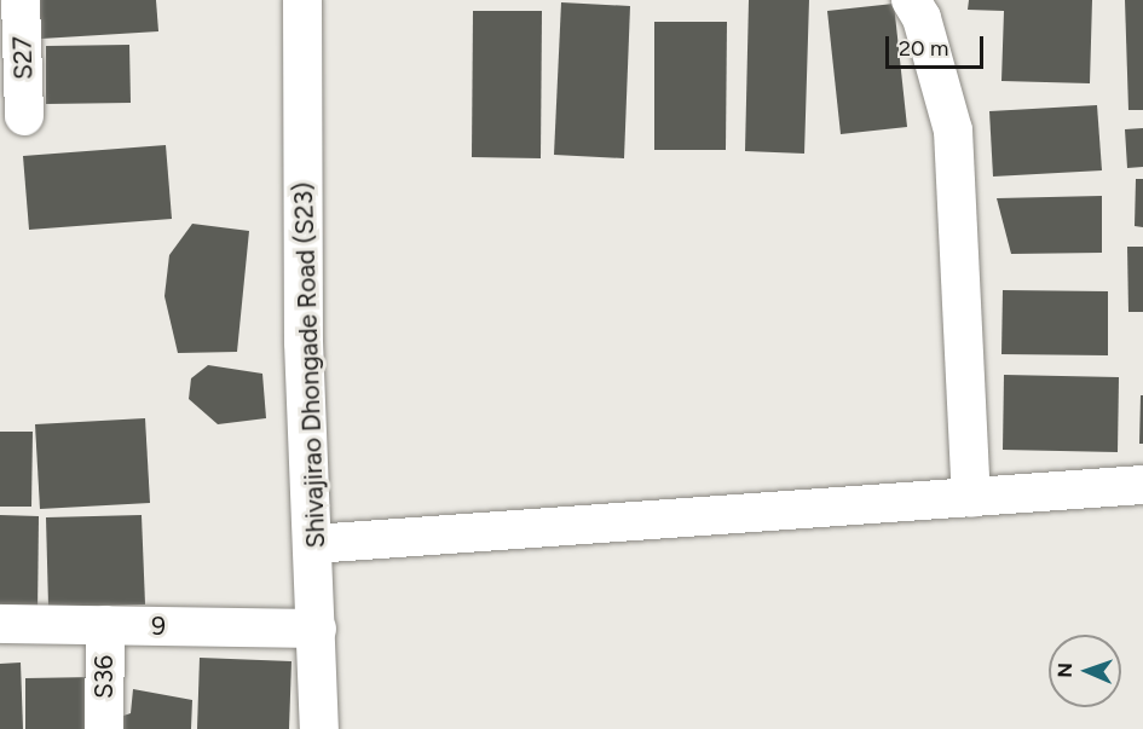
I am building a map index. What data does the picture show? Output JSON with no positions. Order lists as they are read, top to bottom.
{
  "streets": {
    "street": [
      "S27",
      "Shivajirao Dhongade Road (S23)",
      "9",
      "S36"
    ]
  },
  "crossings": [
    ["Shivajirao Dhongade Road (S23)", "9"],
    ["9", "S36"]
  ],
  "scale_bar": "20 m",
  "north": "left"
}
